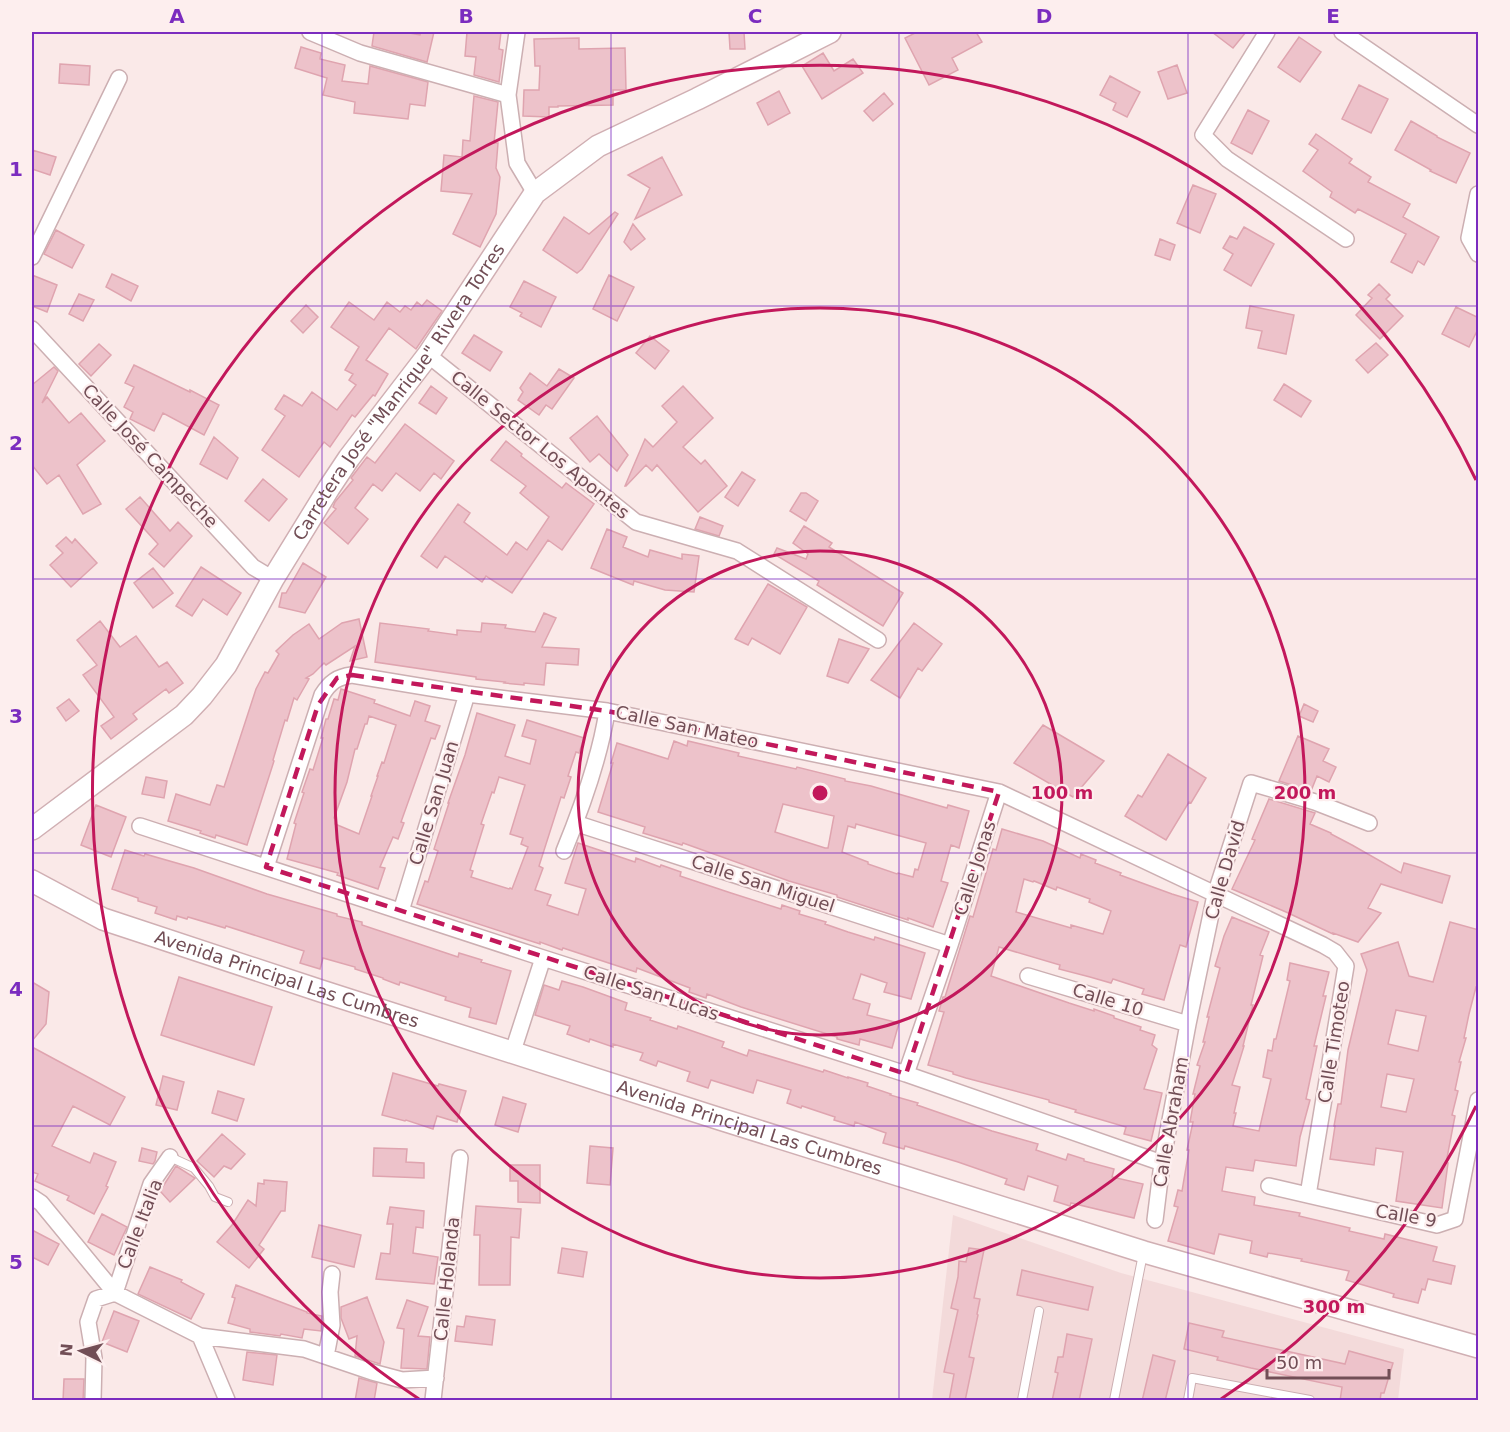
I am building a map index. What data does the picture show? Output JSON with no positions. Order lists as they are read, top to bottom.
{
  "streets": {
    "street": [
      "Carretera José \"Manrique\" Rivera Torres",
      "Calle Sector Los Apontes",
      "Calle José Campeche",
      "Calle San Mateo",
      "Calle San Juan",
      "Calle Jonas",
      "Calle David",
      "Calle San Miguel",
      "Avenida Principal Las Cumbres",
      "Calle San Lucas",
      "Calle 10",
      "Calle Timoteo",
      "Calle Abraham",
      "Calle 9",
      "Calle Italia",
      "Calle Holanda"
    ]
  },
  "crossings": [
    ["Carretera José \"Manrique\" Rivera Torres", "Calle Sector Los Apontes"],
    ["Carretera José \"Manrique\" Rivera Torres", "Calle José Campeche"],
    ["Calle San Mateo", "Calle San Juan"],
    ["Calle San Mateo", "Calle Jonas"],
    ["Calle San Mateo", "Calle David"],
    ["Calle San Mateo", "Calle San Lucas"],
    ["Calle San Mateo", "Calle Timoteo"],
    ["Calle San Juan", "Calle San Lucas"],
    ["Calle Jonas", "Calle San Miguel"],
    ["Calle David", "Calle 10"],
    ["Calle David", "Calle Timoteo"],
    ["Calle David", "Calle Abraham"],
    ["Calle San Lucas", "Calle Abraham"],
    ["Calle 10", "Calle Abraham"],
    ["Calle Timoteo", "Calle 9"]
  ],
  "scale_bar": "50 m",
  "north": "left",
  "grid": {
    "columns": [
      "A",
      "B",
      "C",
      "D",
      "E"
    ],
    "rows": [
      "1",
      "2",
      "3",
      "4",
      "5"
    ]
  },
  "rings": ["100 m", "200 m", "300 m"]
}
